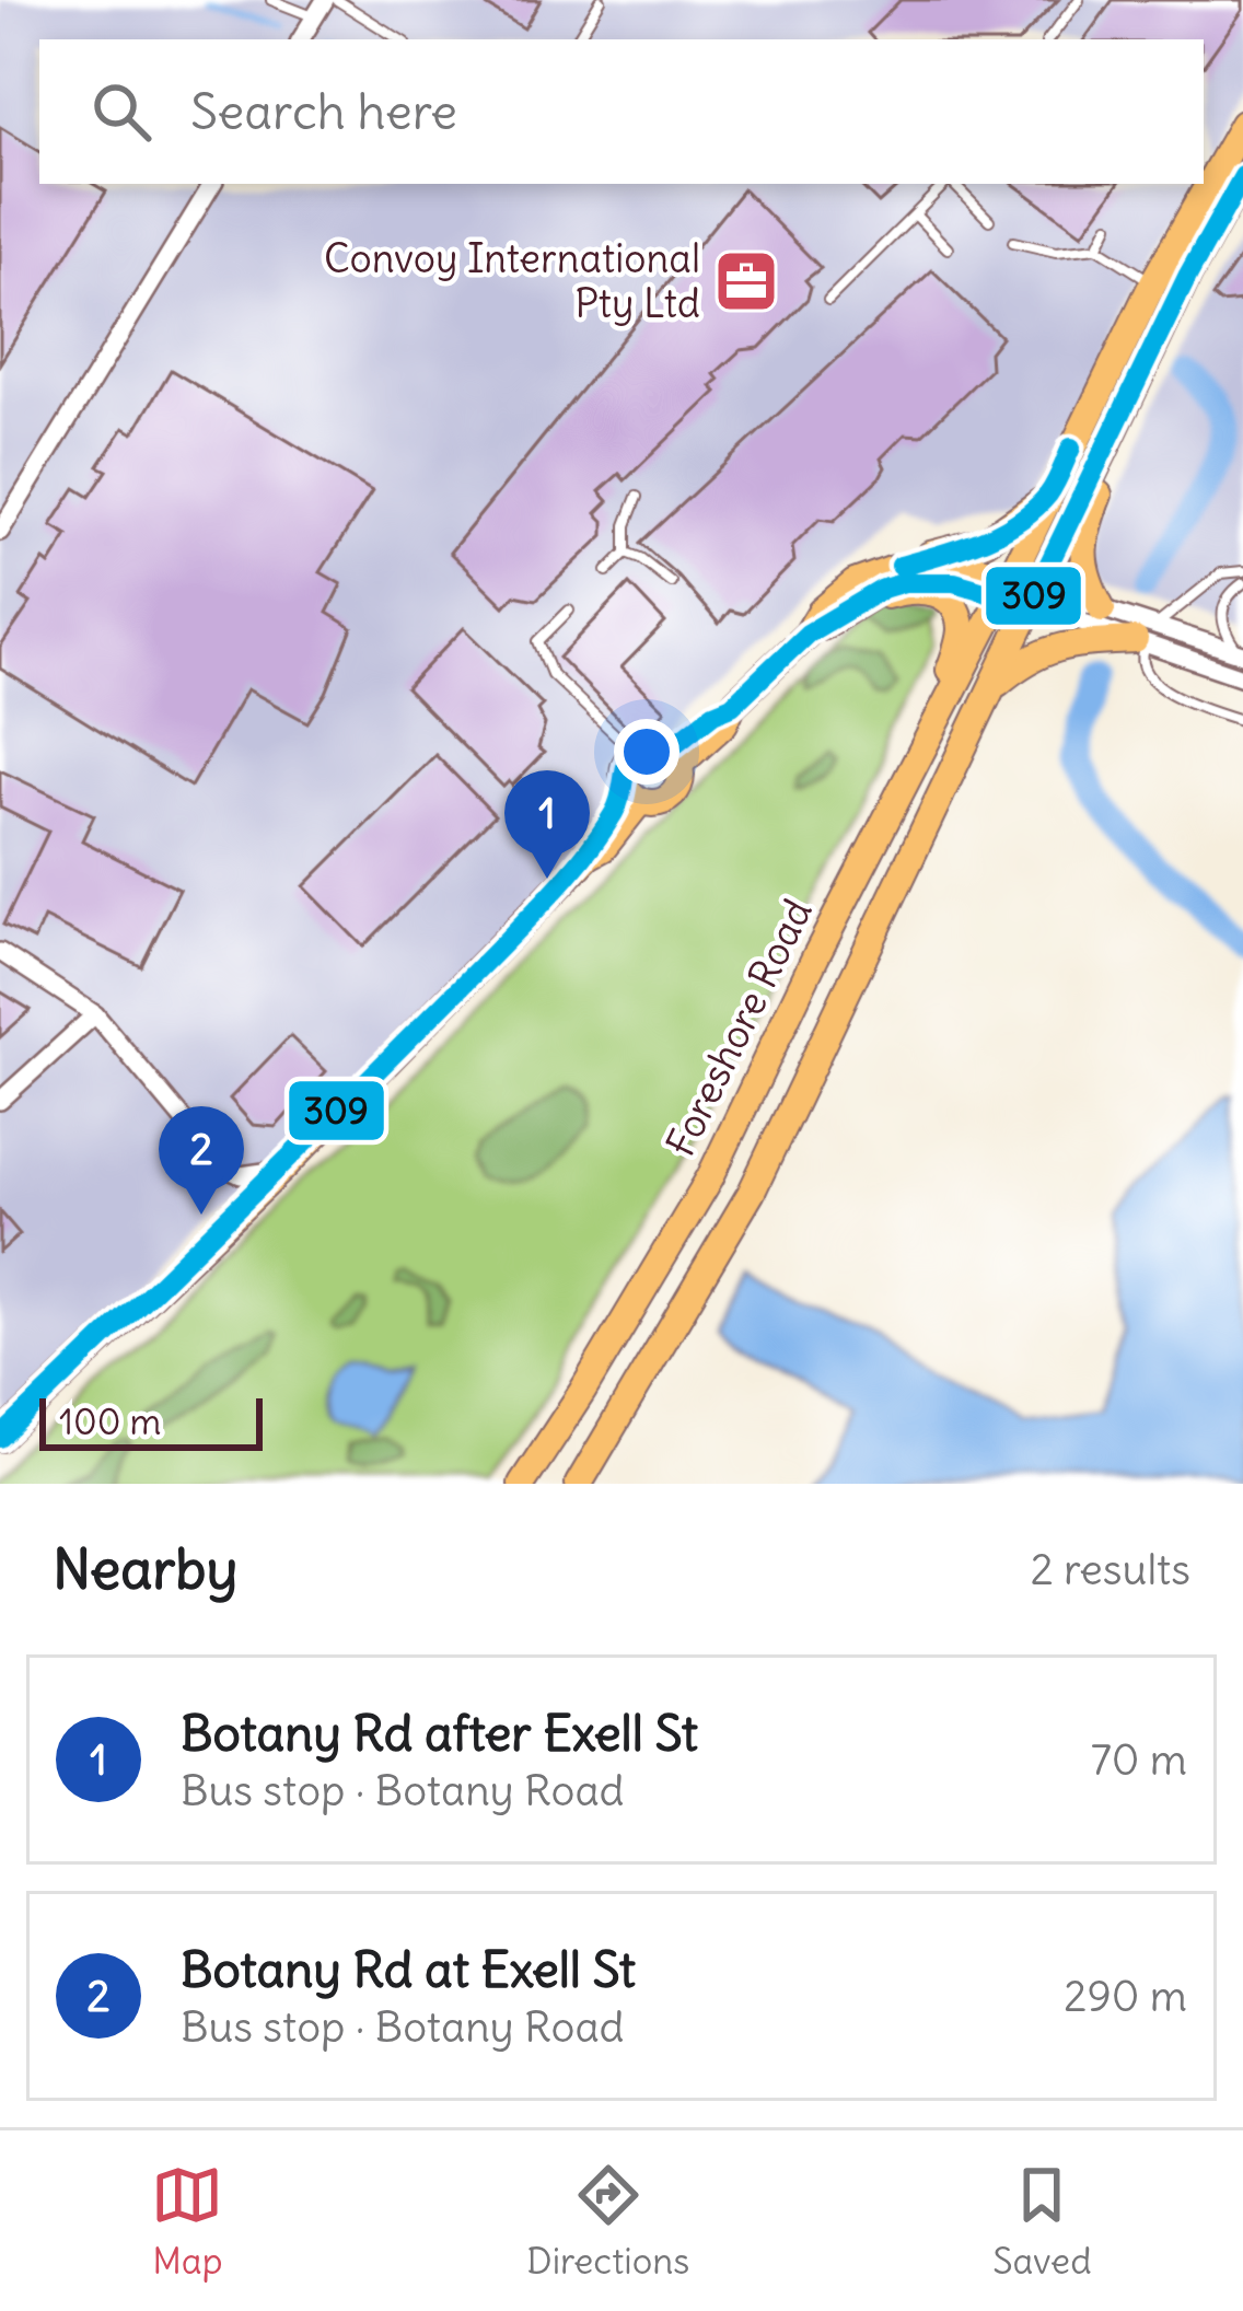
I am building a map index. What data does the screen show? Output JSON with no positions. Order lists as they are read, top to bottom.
{
  "streets": {
    "main road": ["Foreshore Road"]
  },
  "places": {
    "office": ["Convoy International Pty Ltd"]
  },
  "lines": ["transit line 309"],
  "scale_bar": "100 m",
  "page": {
    "search": "Search here",
    "pins": ["1", "2"],
    "scale": "100 m",
    "heading": ["Nearby", "2 results"],
    "list": [
      {
        "mark": "1",
        "name": "Botany Rd after Exell St",
        "note": "Bus stop · Botany Road",
        "value": "70 m"
      },
      {
        "mark": "2",
        "name": "Botany Rd at Exell St",
        "note": "Bus stop · Botany Road",
        "value": "290 m"
      }
    ],
    "nav": ["Map", "Directions", "Saved"]
  }
}
